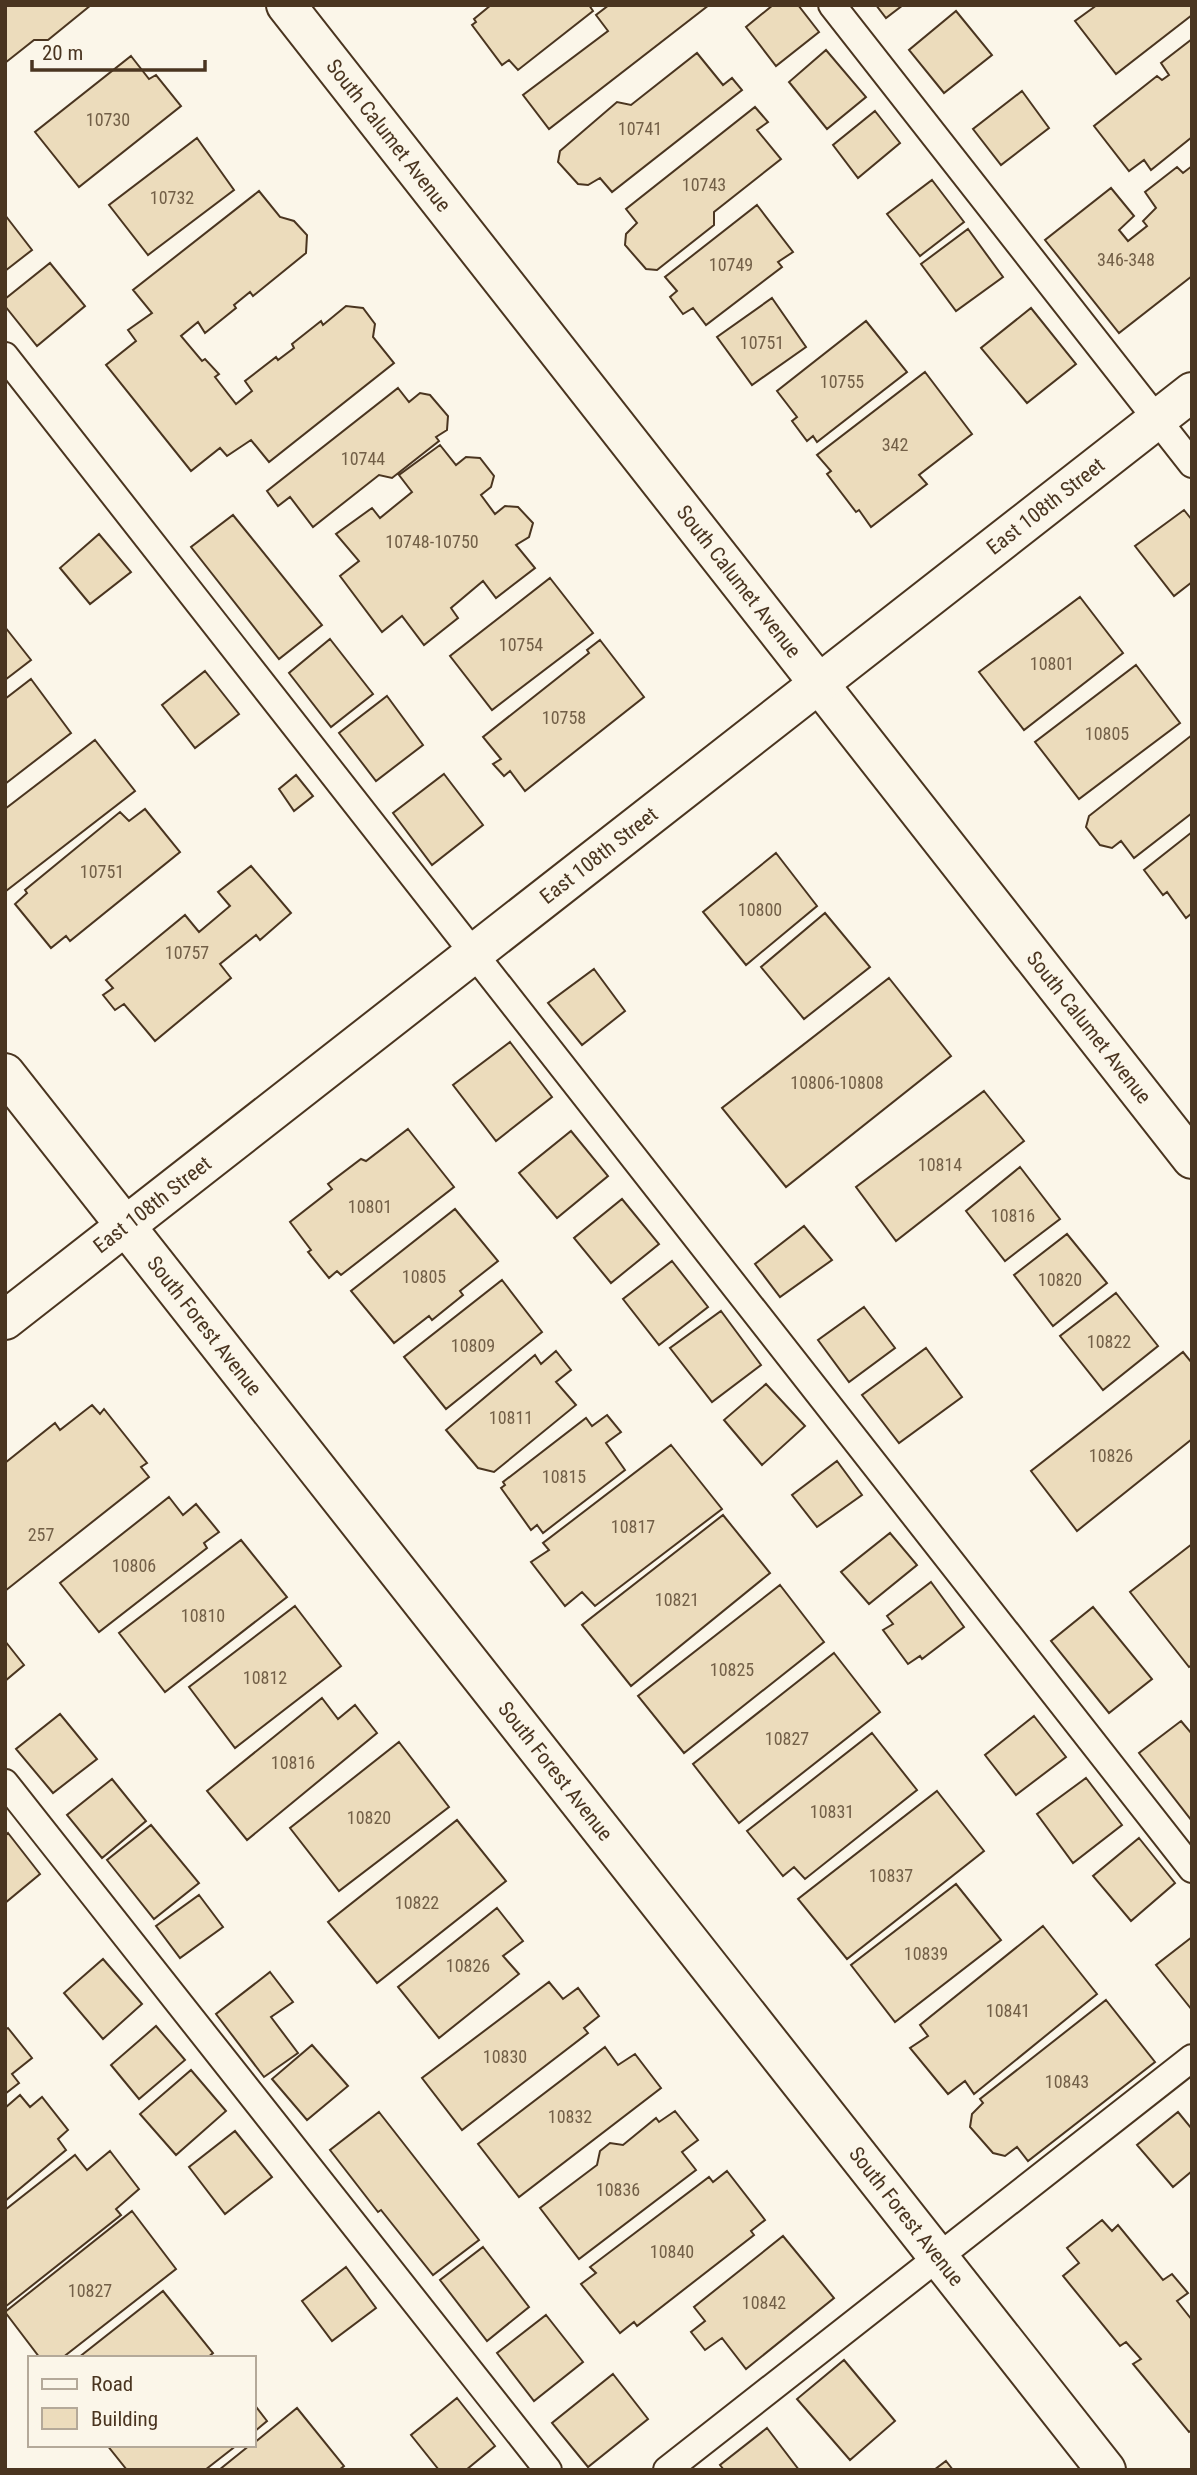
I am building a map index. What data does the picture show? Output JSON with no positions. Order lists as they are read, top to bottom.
{
  "streets": {
    "street": ["South Calumet Avenue", "East 108th Street", "South Forest Avenue"]
  },
  "crossings": [
    ["South Calumet Avenue", "East 108th Street"],
    ["East 108th Street", "South Forest Avenue"]
  ],
  "house_numbers": [
    "10730",
    "10741",
    "10743",
    "10732",
    "346-348",
    "10749",
    "10751",
    "10755",
    "342",
    "10744",
    "10748-10750",
    "10754",
    "10801",
    "10758",
    "10805",
    "10751",
    "10800",
    "10757",
    "10806-10808",
    "10814",
    "10801",
    "10816",
    "10805",
    "10820",
    "10822",
    "10809",
    "10811",
    "10826",
    "10815",
    "10817",
    "257",
    "10806",
    "10821",
    "10810",
    "10825",
    "10812",
    "10827",
    "10816",
    "10831",
    "10820",
    "10837",
    "10822",
    "10839",
    "10826",
    "10841",
    "10830",
    "10843",
    "10832",
    "10836",
    "10840",
    "10827",
    "10842"
  ],
  "legend": ["Road", "Building"],
  "scale_bar": "20 m"
}
